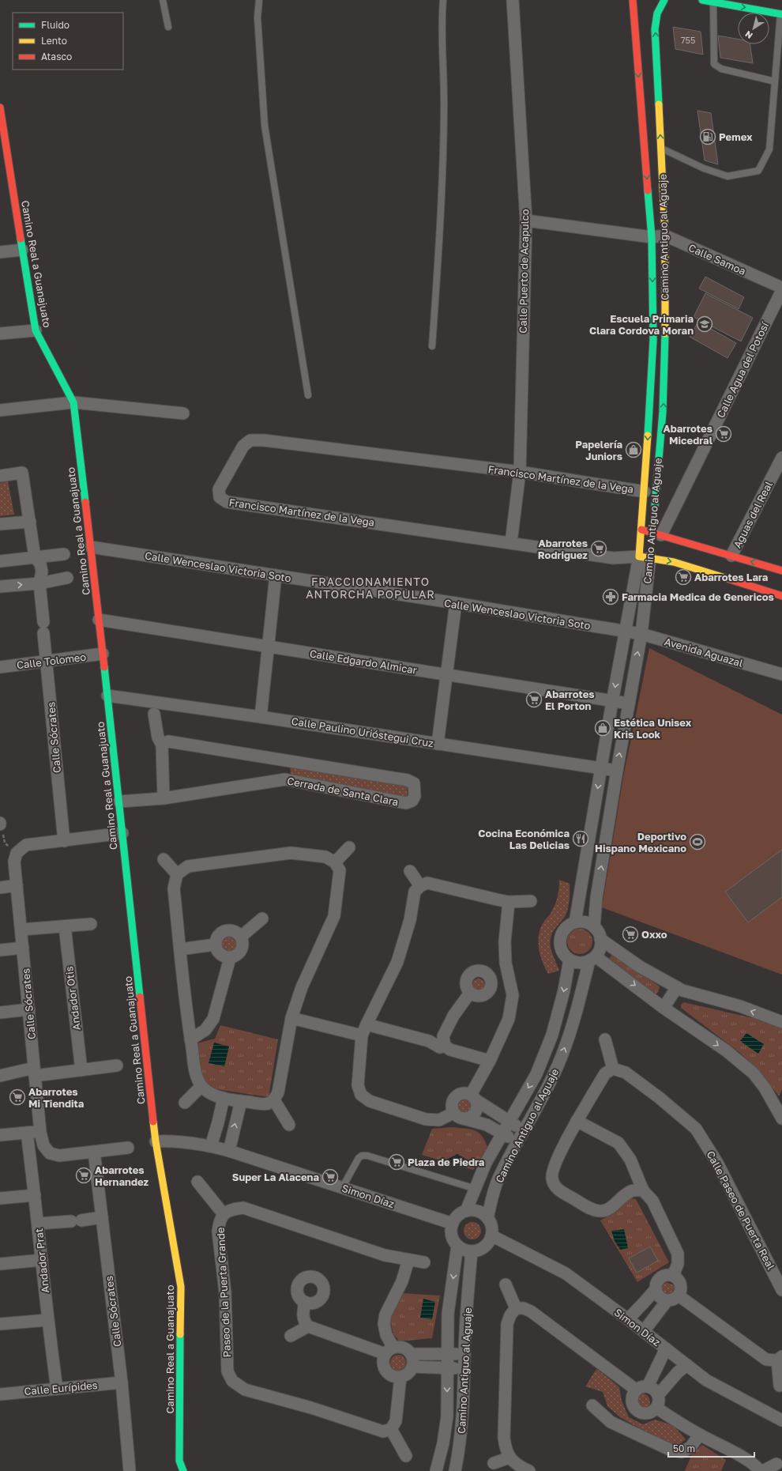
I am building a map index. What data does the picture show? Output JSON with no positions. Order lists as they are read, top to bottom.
{
  "streets": {
    "main road": ["Camino Antiguo al Aguaje", "Camino Real a Guanajuato"],
    "street": [
      "Calle Samoa",
      "Calle Puerto de Acapulco",
      "Calle Agua del Potosí",
      "Francisco Martínez de la Vega",
      "Aguas del Real",
      "Calle Wenceslao Victoria Soto",
      "Avenida Aguazal",
      "Calle Tolomeo",
      "Calle Edgardo Almicar",
      "Calle Paulino Urióstegui Cruz",
      "Calle Sócrates",
      "Cerrada de Santa Clara",
      "Andador Otis",
      "Simon Díaz",
      "Calle Paseo de Puerta Real",
      "Andador Prat",
      "Paseo de la Puerta Grande",
      "Calle Eurípides"
    ]
  },
  "crossings": [
    ["Camino Antiguo al Aguaje", "Calle Samoa"],
    ["Camino Antiguo al Aguaje", "Francisco Martínez de la Vega"],
    ["Camino Antiguo al Aguaje", "Calle Wenceslao Victoria Soto"],
    ["Camino Antiguo al Aguaje", "Avenida Aguazal"],
    ["Camino Antiguo al Aguaje", "Calle Edgardo Almicar"],
    ["Camino Antiguo al Aguaje", "Calle Paulino Urióstegui Cruz"],
    ["Camino Antiguo al Aguaje", "Simon Díaz"],
    ["Calle Samoa", "Calle Agua del Potosí"],
    ["Camino Real a Guanajuato", "Calle Wenceslao Victoria Soto"],
    ["Camino Real a Guanajuato", "Calle Tolomeo"],
    ["Camino Real a Guanajuato", "Calle Edgardo Almicar"],
    ["Camino Real a Guanajuato", "Calle Paulino Urióstegui Cruz"],
    ["Camino Real a Guanajuato", "Cerrada de Santa Clara"],
    ["Camino Real a Guanajuato", "Simon Díaz"],
    ["Calle Puerto de Acapulco", "Francisco Martínez de la Vega"],
    ["Calle Wenceslao Victoria Soto", "Avenida Aguazal"],
    ["Calle Tolomeo", "Calle Sócrates"],
    ["Calle Sócrates", "Calle Eurípides"],
    ["Andador Prat", "Calle Eurípides"]
  ],
  "districts": ["FRACCIONAMIENTO ANTORCHA POPULAR"],
  "places": {
    "fuel station": ["Pemex"],
    "school or university": ["Escuela Primaria Clara Cordova Moran"],
    "supermarket": [
      "Abarrotes Micedral",
      "Abarrotes Rodriguez",
      "Abarrotes Lara",
      "Abarrotes El Porton",
      "Oxxo",
      "Abarrotes Mi Tiendita",
      "Plaza de Piedra",
      "Abarrotes Hernandez",
      "Super La Alacena"
    ],
    "shop": ["Papelería Juniors", "Estética Unisex Kris Look"],
    "pharmacy": ["Farmacia Medica de Genericos"],
    "restaurant": ["Cocina Económica Las Delicias"],
    "sports": ["Deportivo Hispano Mexicano"]
  },
  "house_numbers": ["755"],
  "legend": ["Fluido", "Lento", "Atasco"],
  "scale_bar": "50 m",
  "north": "bottom left"
}
